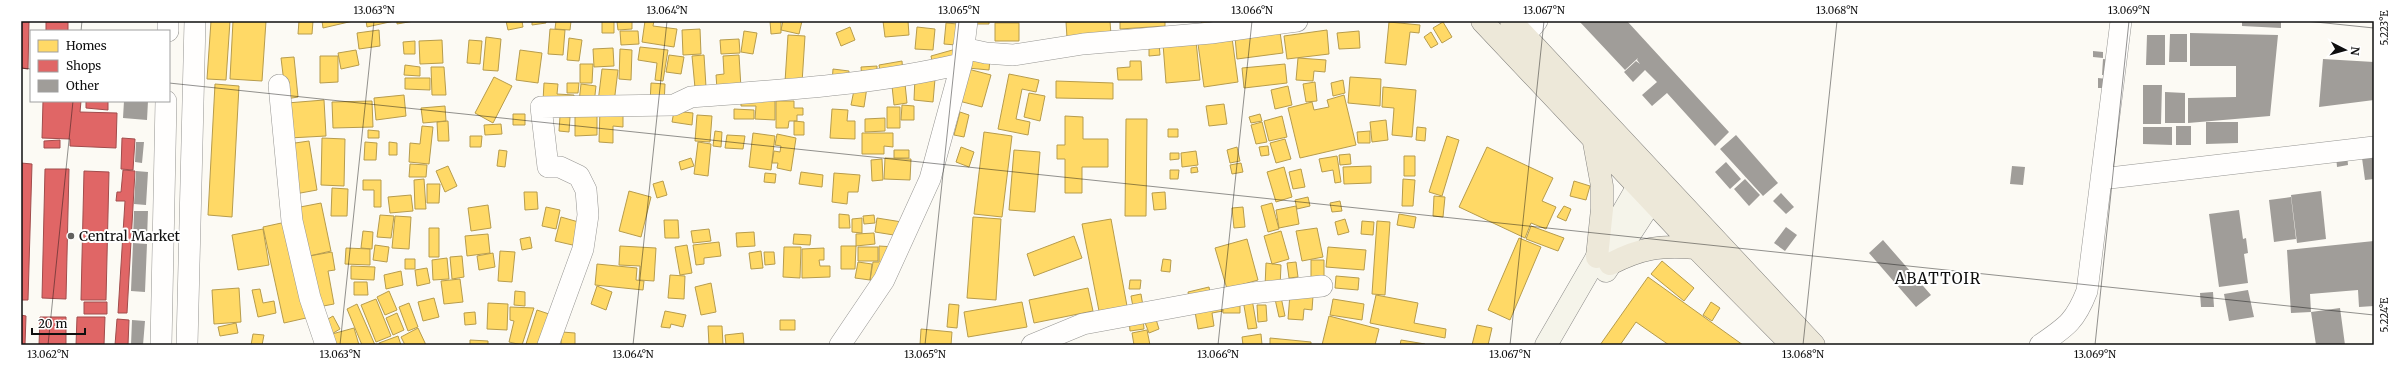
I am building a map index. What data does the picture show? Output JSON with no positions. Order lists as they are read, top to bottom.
{
  "districts": ["ABATTOIR"],
  "places": ["Central Market"],
  "legend": ["Homes", "Shops", "Other"],
  "scale_bar": "20 m",
  "north": "right",
  "coordinates": [
    "13.063°N",
    "13.064°N",
    "13.065°N",
    "13.066°N",
    "13.067°N",
    "13.068°N",
    "13.069°N",
    "5.223°E",
    "5.224°E",
    "13.062°N"
  ]
}
